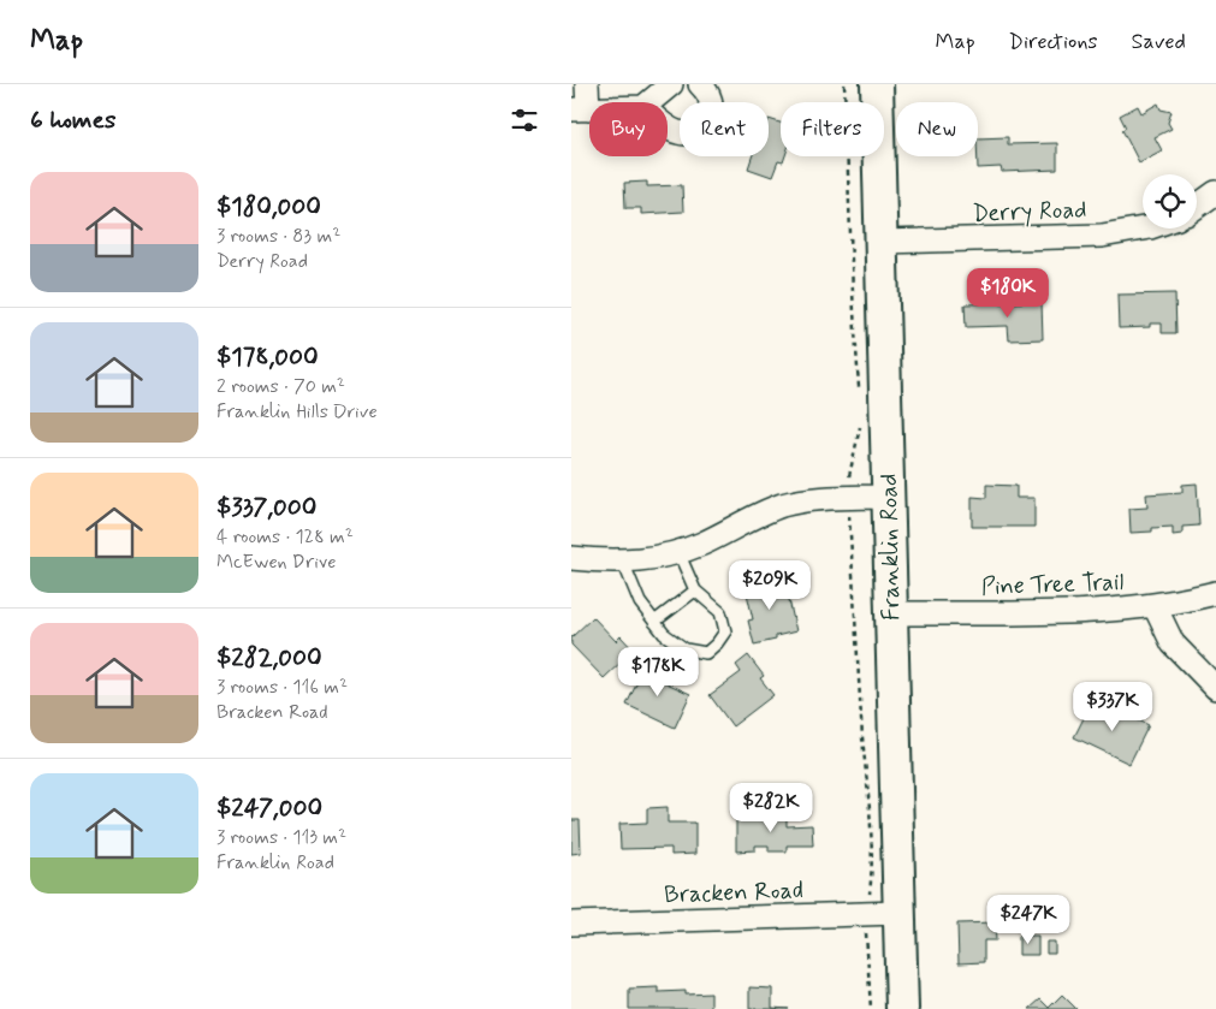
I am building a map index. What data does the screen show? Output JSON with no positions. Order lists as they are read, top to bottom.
{
  "streets": {
    "street": [
      "Derry Road",
      "Franklin Road",
      "Pine Tree Trail",
      "Bracken Road"
    ]
  },
  "crossings": [
    ["Derry Road", "Franklin Road"],
    ["Franklin Road", "Pine Tree Trail"],
    ["Franklin Road", "Bracken Road"]
  ],
  "page": {
    "header": "Map",
    "nav": ["Map", "Directions", "Saved"],
    "heading": "6 homes",
    "chip": [
      "Buy",
      "Rent",
      "Filters",
      "New"
    ],
    "list": [
      {
        "name": "$180,000",
        "note": "3 rooms · 83 m² · Derry Road"
      },
      {
        "name": "$178,000",
        "note": "2 rooms · 70 m² · Franklin Hills Drive"
      },
      {
        "name": "$337,000",
        "note": "4 rooms · 128 m² · McEwen Drive"
      },
      {
        "name": "$282,000",
        "note": "3 rooms · 116 m² · Bracken Road"
      },
      {
        "name": "$247,000",
        "note": "3 rooms · 113 m² · Franklin Road"
      }
    ],
    "price": [
      "$180K",
      "$209K",
      "$178K",
      "$337K",
      "$282K",
      "$247K"
    ]
  }
}
